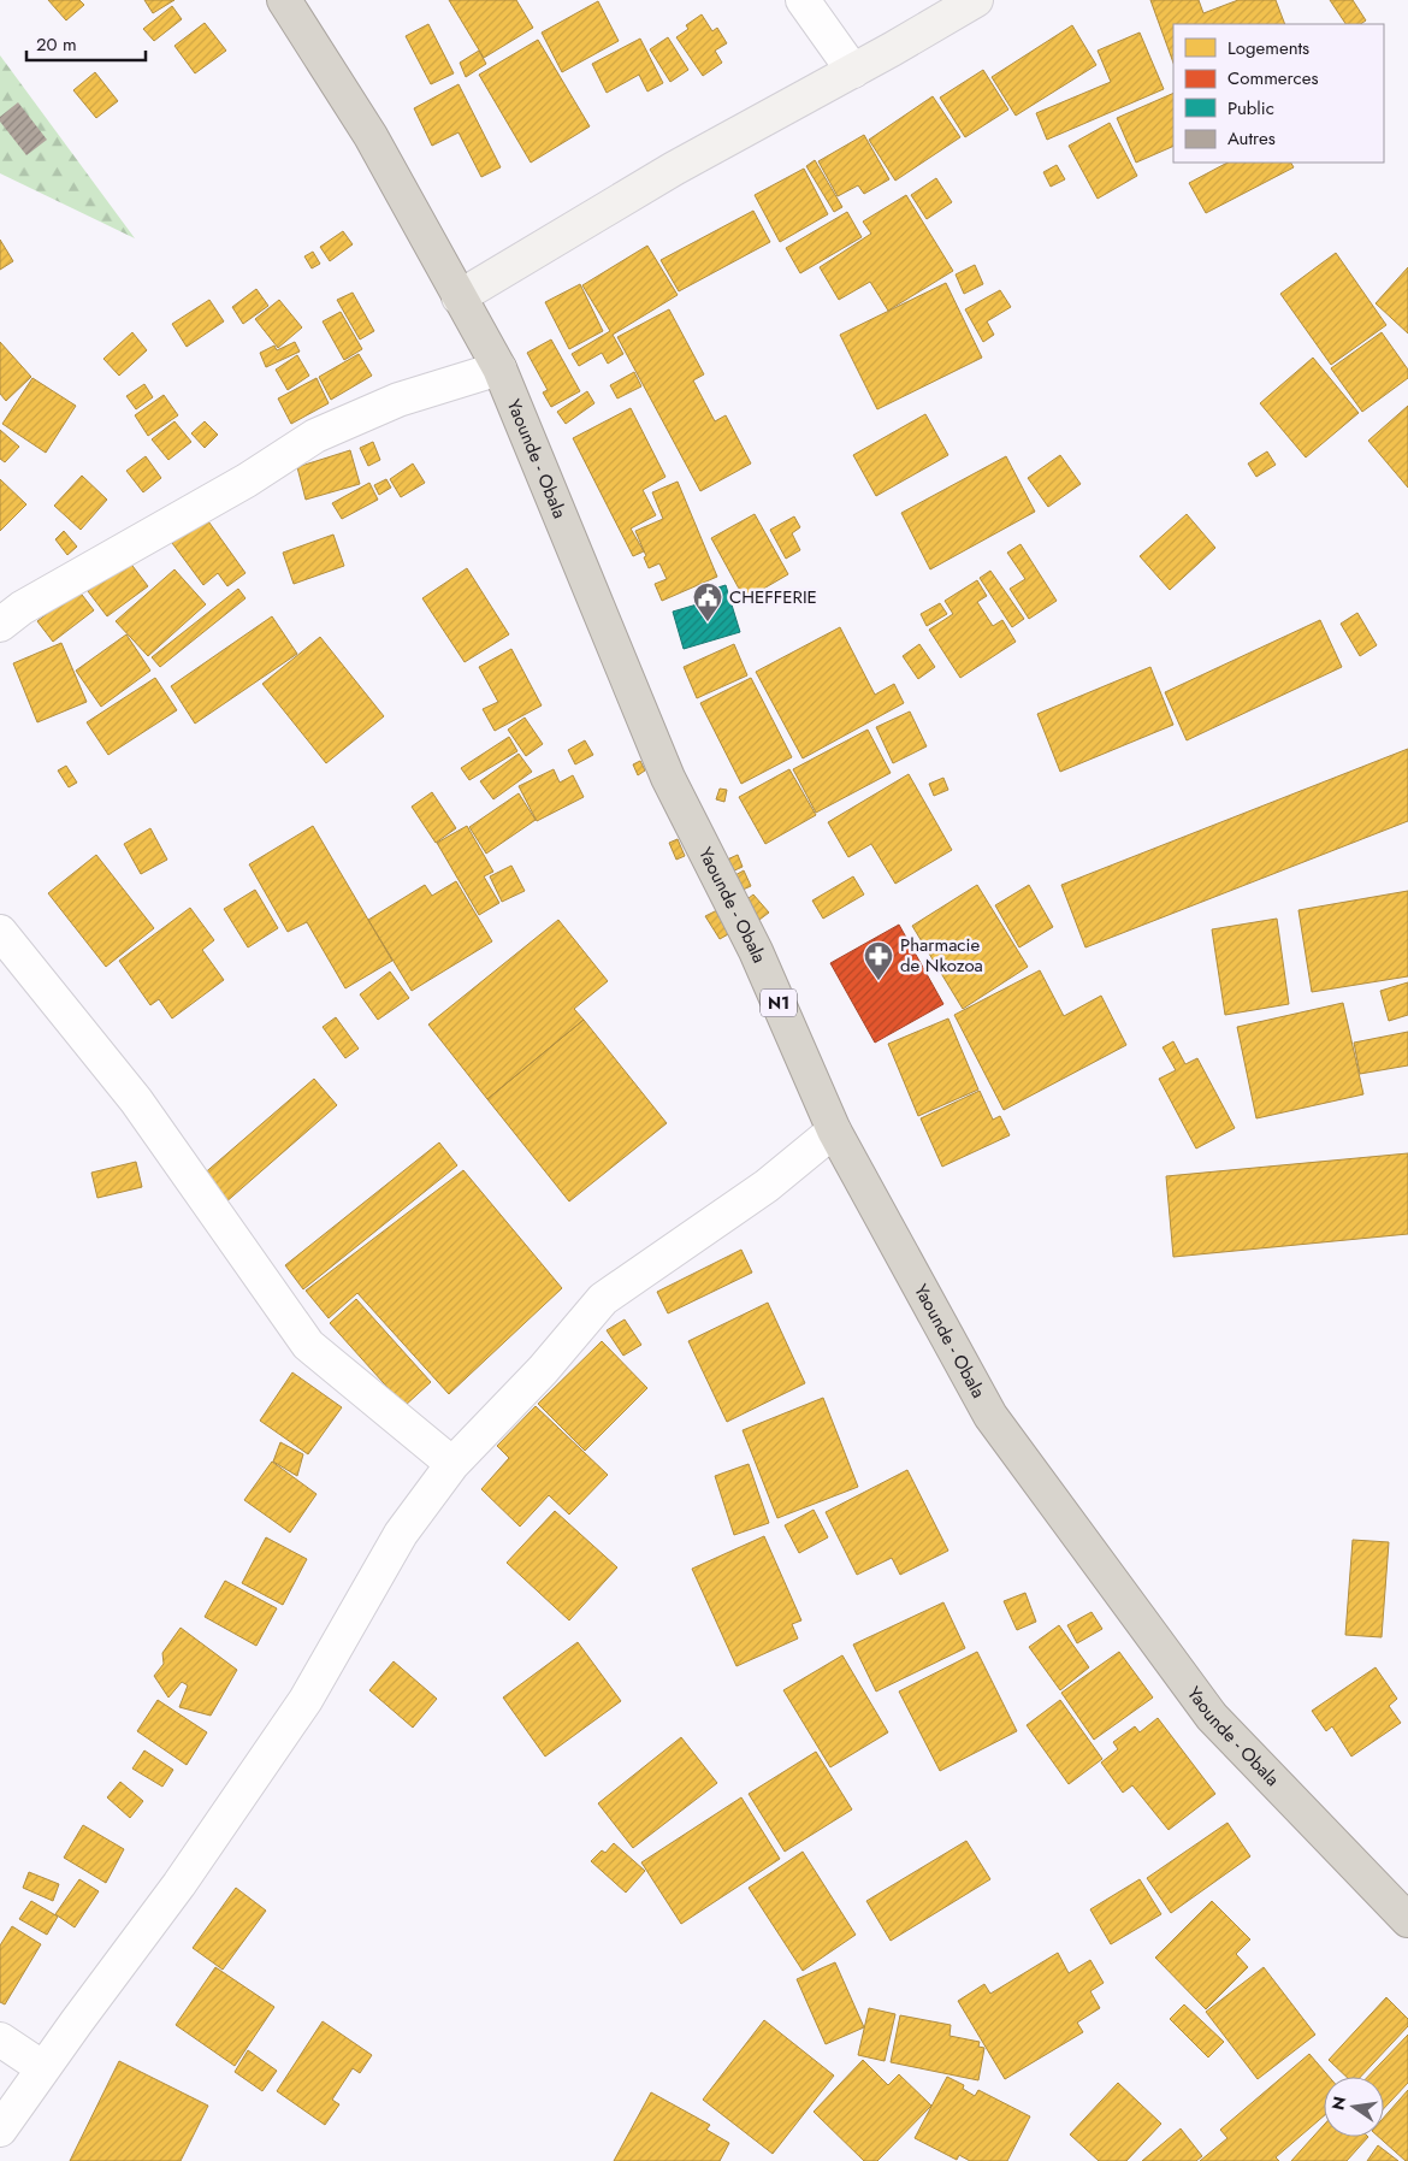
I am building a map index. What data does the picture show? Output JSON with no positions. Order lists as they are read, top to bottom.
{
  "streets": {
    "highway": ["Yaounde - Obala", "N1"]
  },
  "places": {
    "public building": ["CHEFFERIE"],
    "pharmacy": ["Pharmacie de Nkozoa"]
  },
  "legend": [
    "Logements",
    "Commerces",
    "Public",
    "Autres"
  ],
  "scale_bar": "20 m",
  "north": "left"
}
